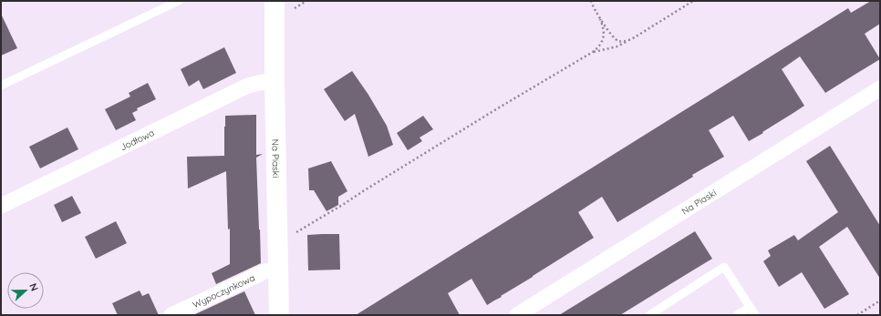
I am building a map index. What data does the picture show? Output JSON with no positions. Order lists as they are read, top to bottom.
{
  "streets": {
    "street": ["Jodłowa", "Na Piaski", "Wypoczynkowa"]
  },
  "crossings": [
    ["Jodłowa", "Na Piaski"],
    ["Na Piaski", "Wypoczynkowa"]
  ],
  "north": "right"
}
